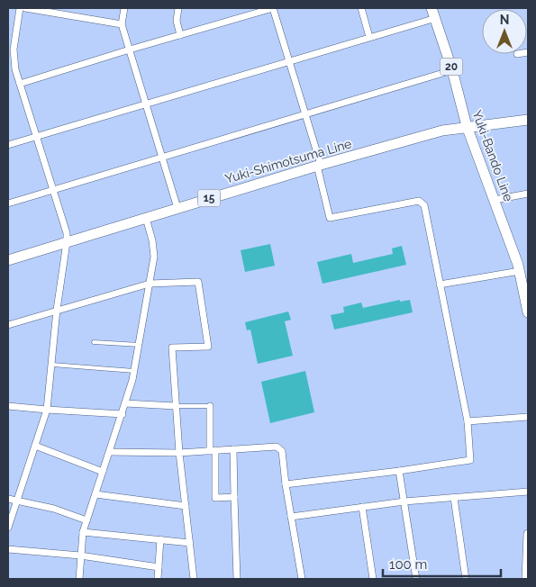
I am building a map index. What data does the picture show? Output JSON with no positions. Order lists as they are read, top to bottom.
{
  "streets": {
    "main road": [
      "20",
      "Yuki-Bando Line",
      "Yuki-Shimotsuma Line",
      "15"
    ]
  },
  "crossings": [
    ["Yuki-Bando Line", "Yuki-Shimotsuma Line"]
  ],
  "scale_bar": "100 m",
  "north": "top"
}
